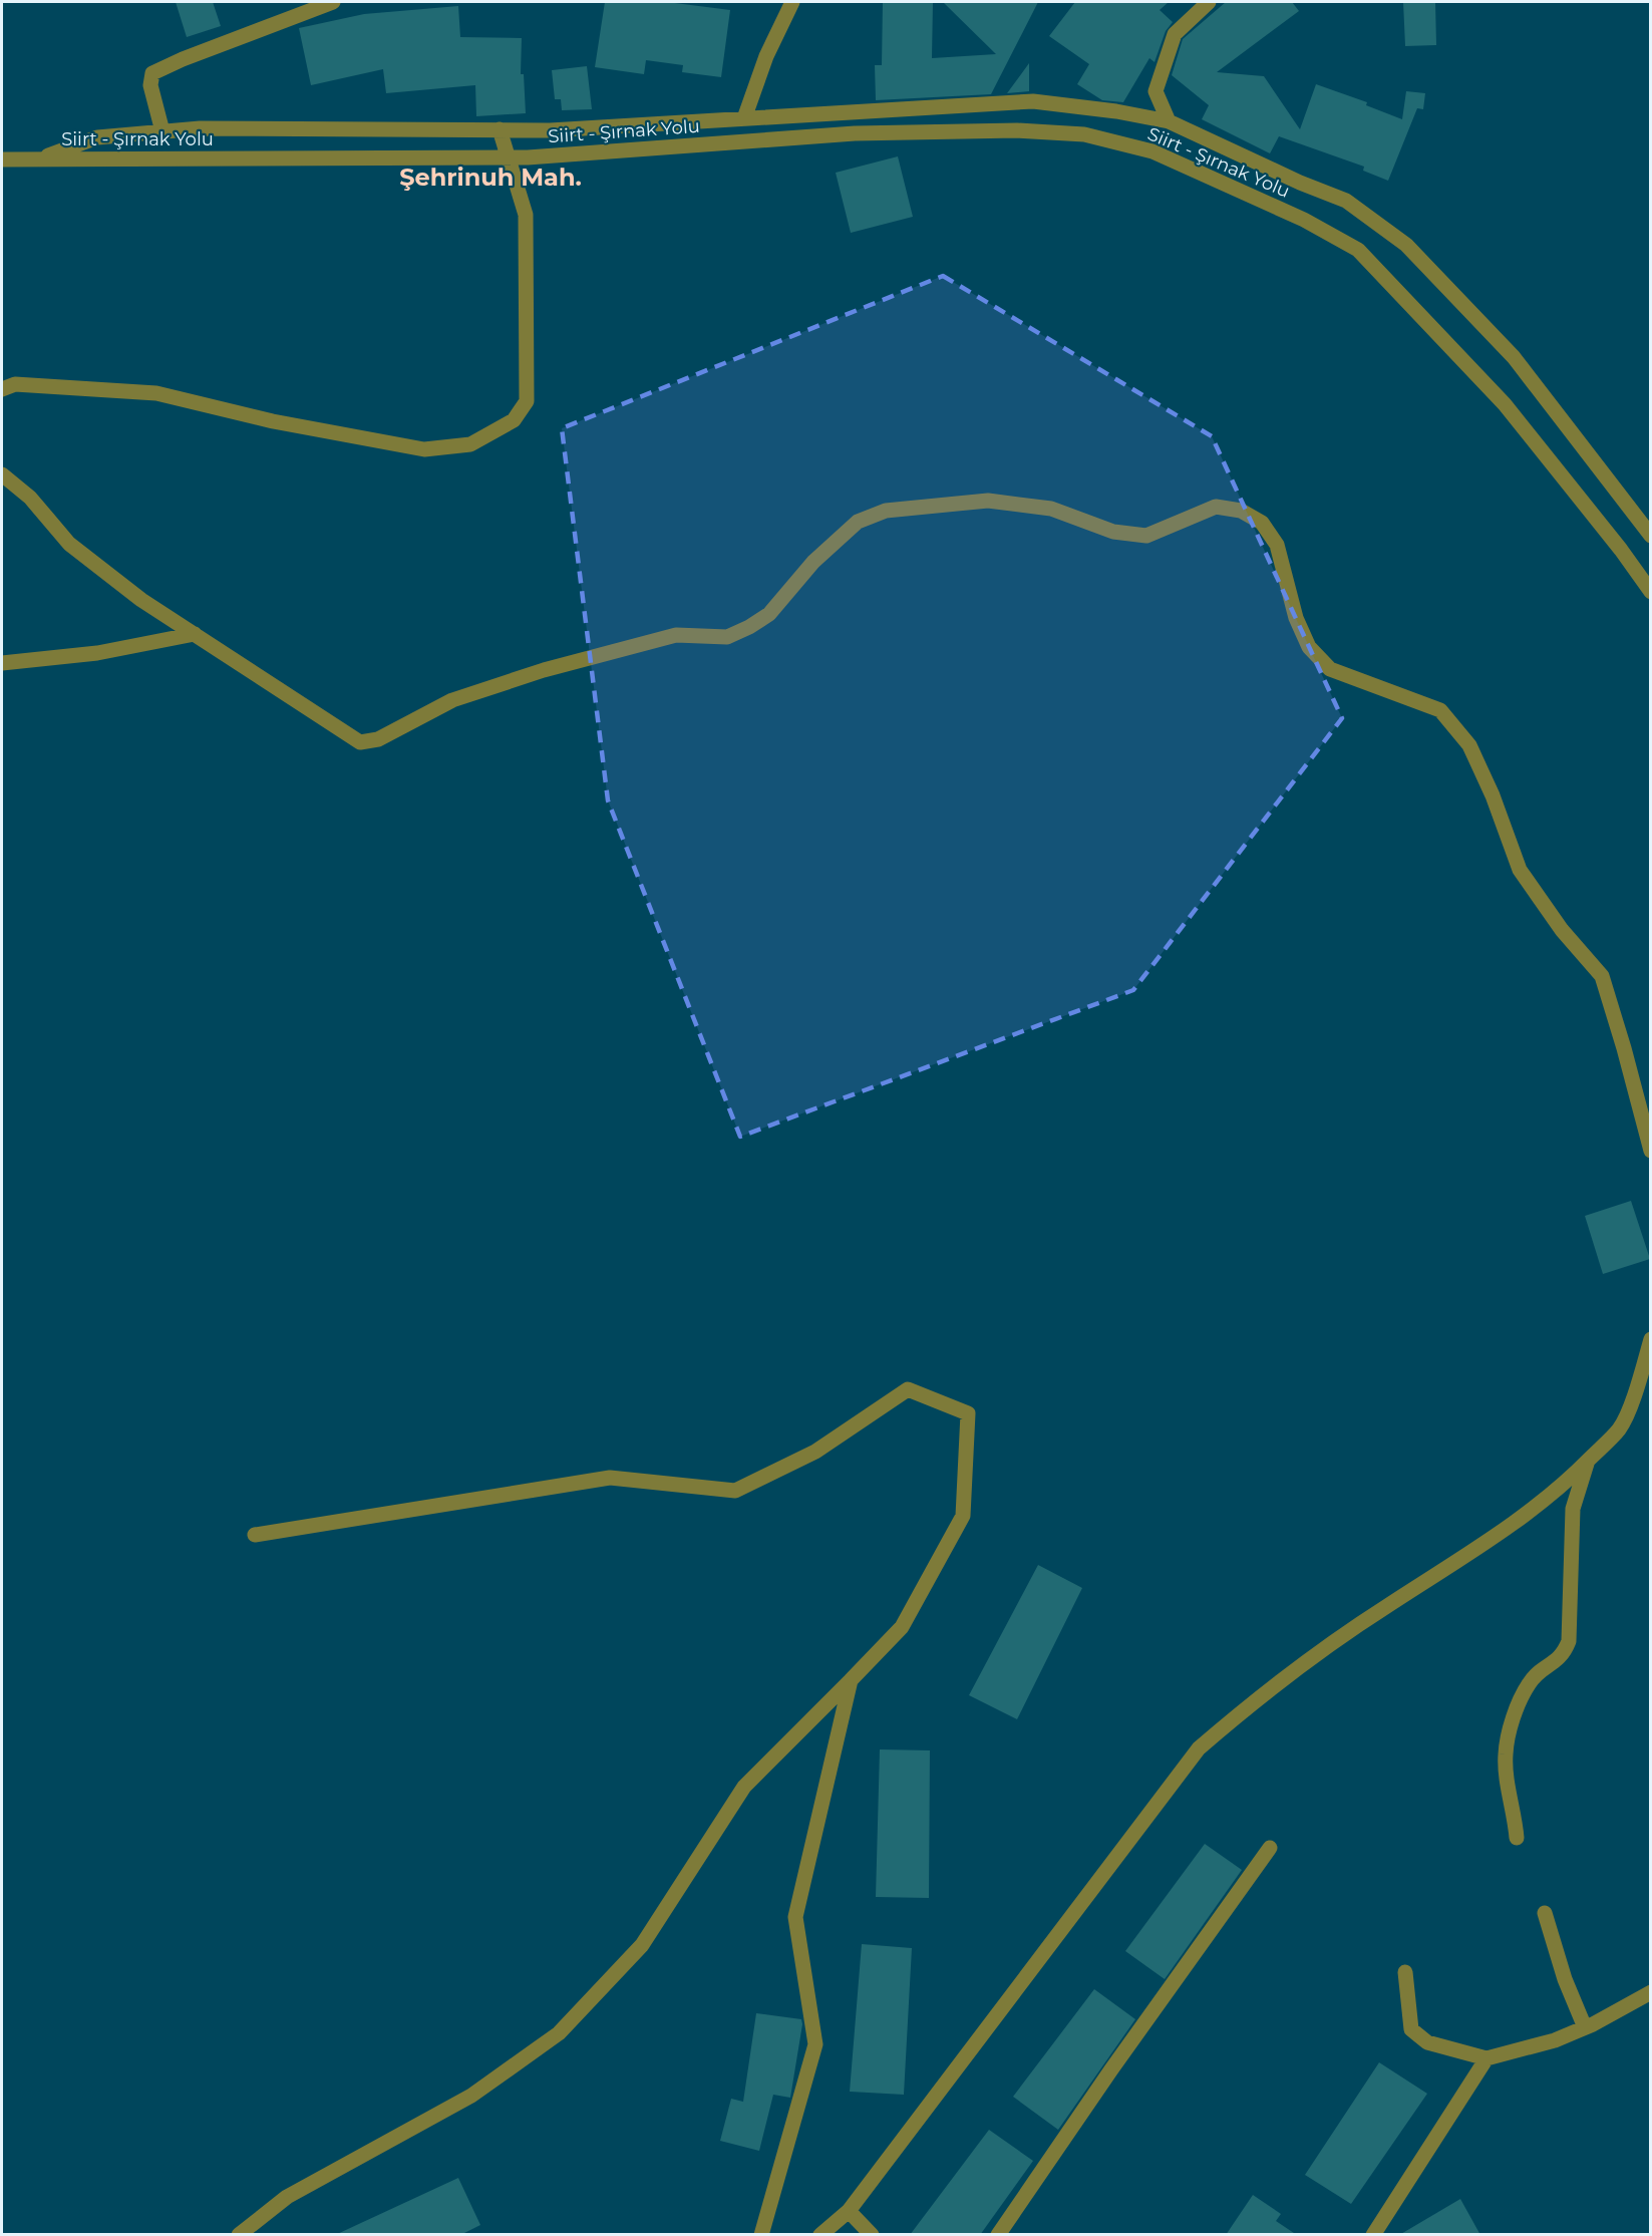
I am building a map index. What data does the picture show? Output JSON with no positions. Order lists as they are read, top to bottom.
{
  "streets": {
    "street": ["Siirt - Şırnak Yolu"]
  },
  "districts": ["Şehrinuh Mah."]
}
